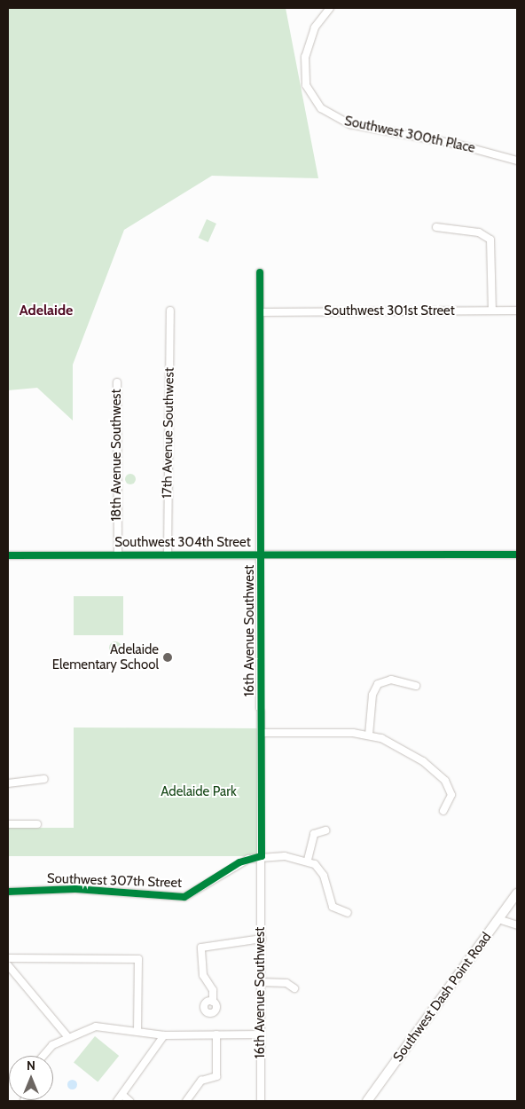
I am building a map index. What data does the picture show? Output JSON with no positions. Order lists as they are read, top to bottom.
{
  "streets": {
    "main road": ["Southwest Dash Point Road"],
    "street": [
      "Southwest 300th Place",
      "Southwest 301st Street",
      "17th Avenue Southwest",
      "18th Avenue Southwest",
      "Southwest 304th Street",
      "16th Avenue Southwest",
      "Southwest 307th Street"
    ]
  },
  "crossings": [
    ["Southwest 301st Street", "16th Avenue Southwest"],
    ["17th Avenue Southwest", "Southwest 304th Street"],
    ["18th Avenue Southwest", "Southwest 304th Street"],
    ["Southwest 304th Street", "16th Avenue Southwest"],
    ["16th Avenue Southwest", "Southwest 307th Street"]
  ],
  "districts": ["Adelaide"],
  "parks": ["Adelaide Park"],
  "places": ["Adelaide Elementary School"],
  "north": "top"
}
